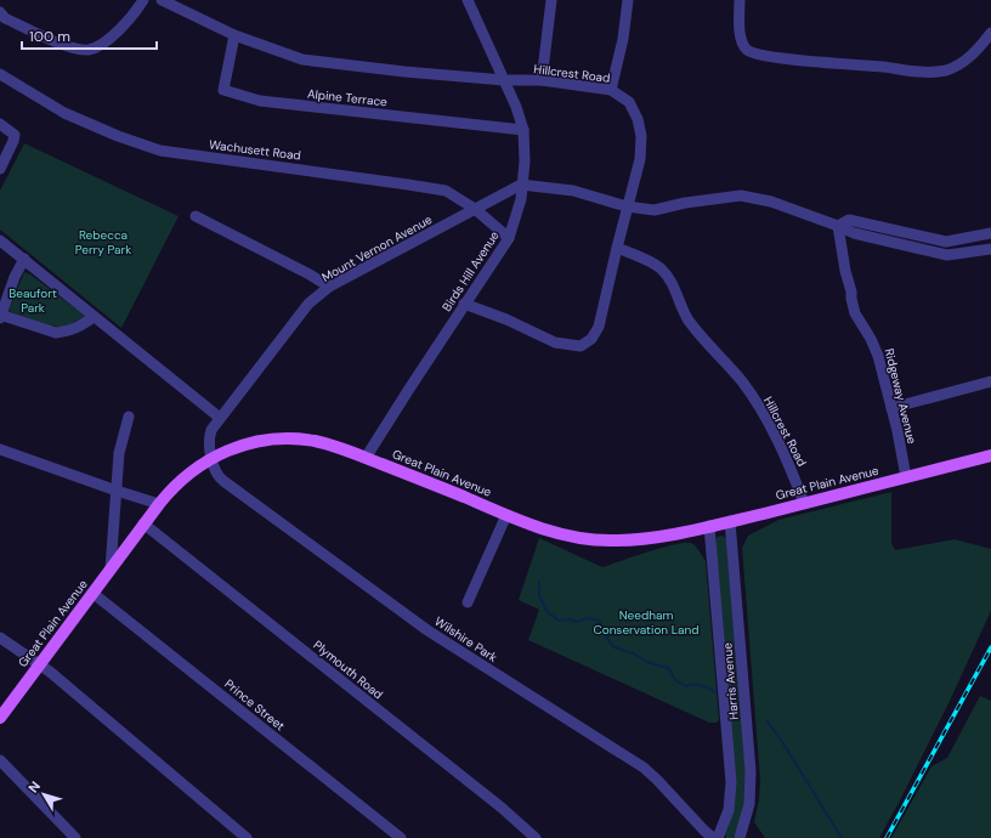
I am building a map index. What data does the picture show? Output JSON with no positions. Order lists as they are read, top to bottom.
{
  "streets": {
    "main road": ["Great Plain Avenue"],
    "street": [
      "Hillcrest Road",
      "Alpine Terrace",
      "Wachusett Road",
      "Mount Vernon Avenue",
      "Birds Hill Avenue",
      "Ridgeway Avenue",
      "Wilshire Park",
      "Plymouth Road",
      "Harris Avenue",
      "Prince Street"
    ]
  },
  "crossings": [
    ["Hillcrest Road", "Alpine Terrace"],
    ["Hillcrest Road", "Birds Hill Avenue"],
    ["Hillcrest Road", "Great Plain Avenue"],
    ["Alpine Terrace", "Birds Hill Avenue"],
    ["Wachusett Road", "Mount Vernon Avenue"],
    ["Wachusett Road", "Birds Hill Avenue"],
    ["Mount Vernon Avenue", "Birds Hill Avenue"],
    ["Mount Vernon Avenue", "Great Plain Avenue"],
    ["Mount Vernon Avenue", "Wilshire Park"],
    ["Birds Hill Avenue", "Great Plain Avenue"],
    ["Ridgeway Avenue", "Great Plain Avenue"],
    ["Great Plain Avenue", "Wilshire Park"],
    ["Great Plain Avenue", "Plymouth Road"],
    ["Great Plain Avenue", "Harris Avenue"],
    ["Great Plain Avenue", "Prince Street"]
  ],
  "parks": ["Rebecca Perry Park", "Beaufort Park", "Needham Conservation Land"],
  "scale_bar": "100 m",
  "north": "top left"
}
